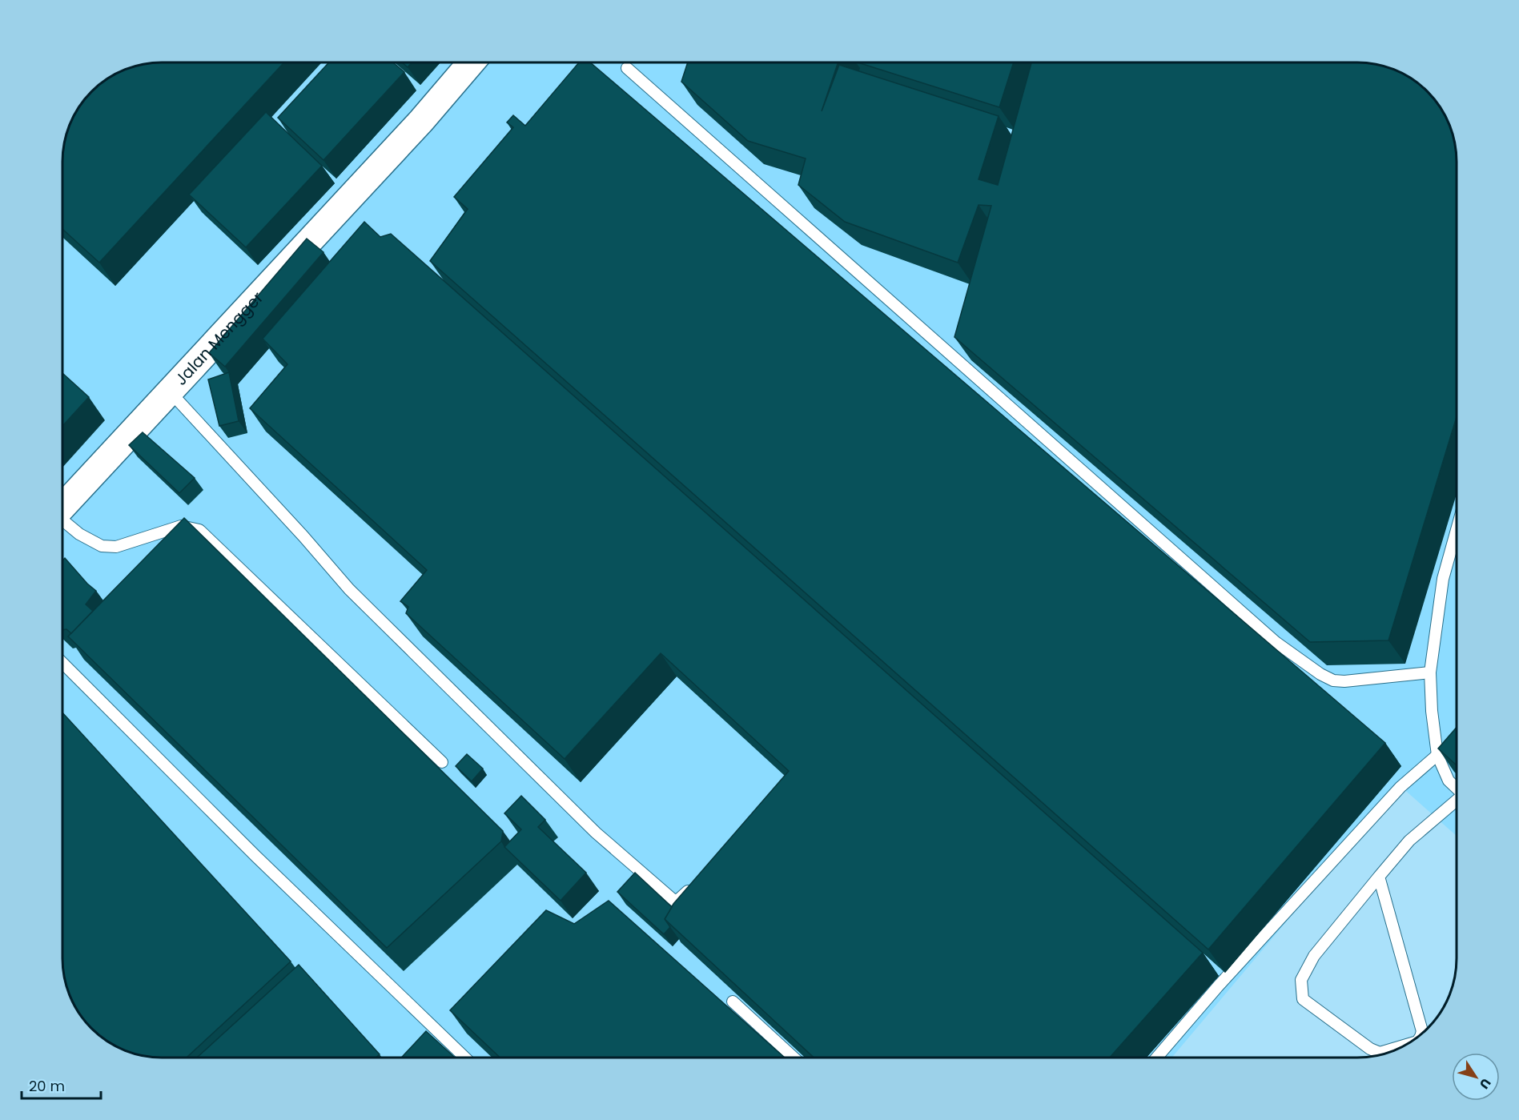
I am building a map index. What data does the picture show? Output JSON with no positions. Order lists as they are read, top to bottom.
{
  "streets": {
    "street": ["Jalan Mengger"]
  },
  "scale_bar": "20 m",
  "north": "bottom right"
}
